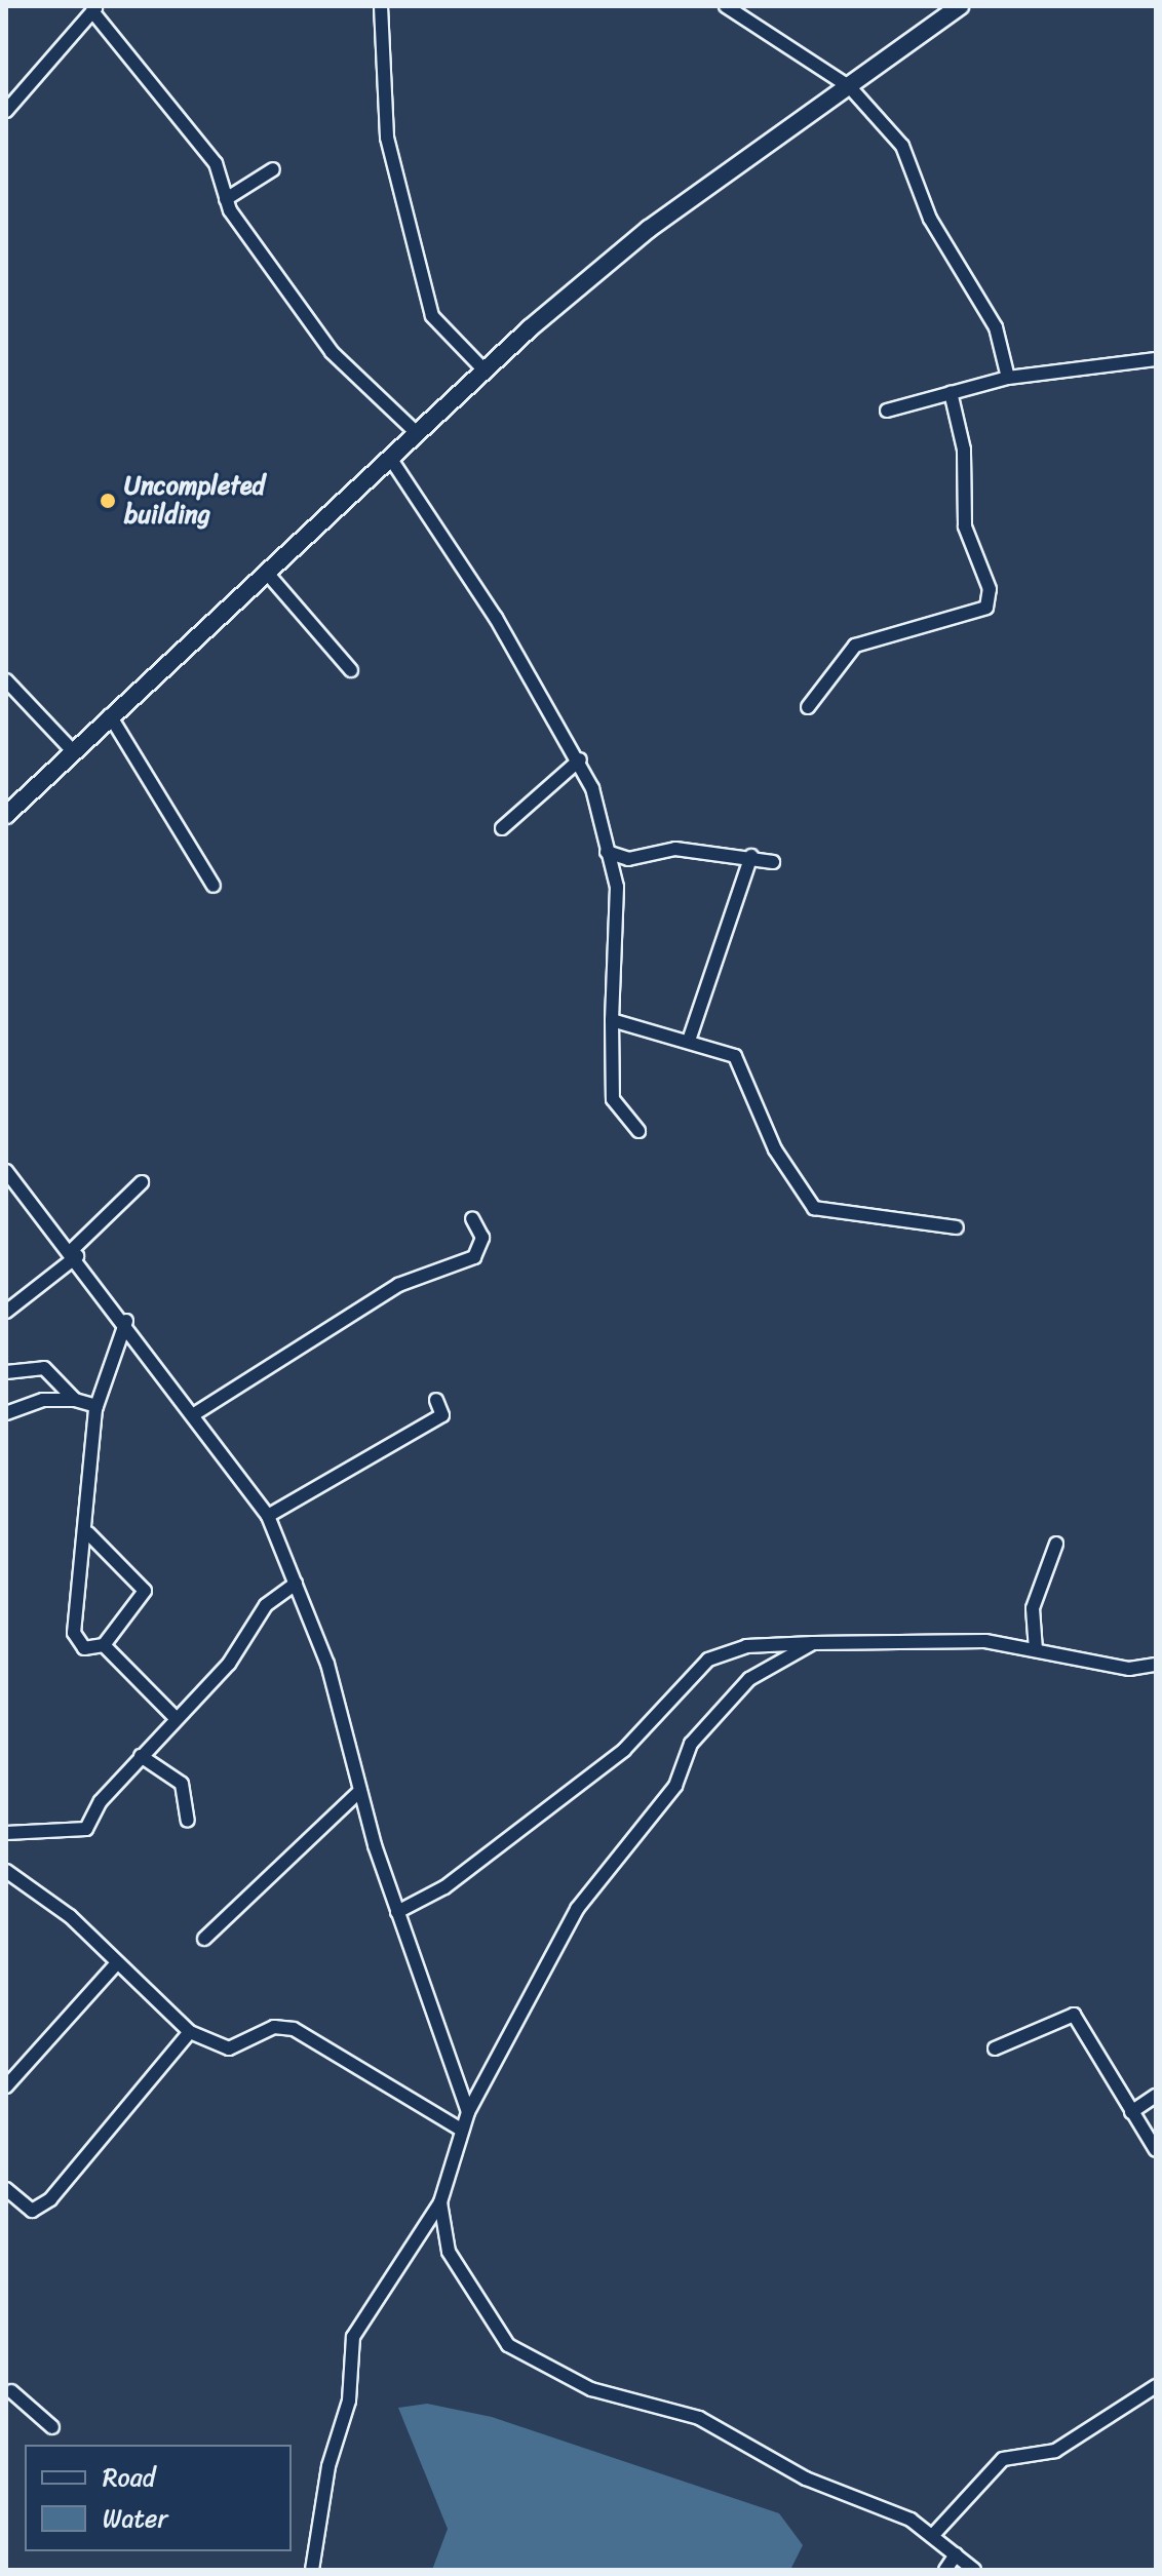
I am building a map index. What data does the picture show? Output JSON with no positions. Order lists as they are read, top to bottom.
{
  "places": ["Uncompleted building"],
  "legend": ["Road", "Water"]
}
